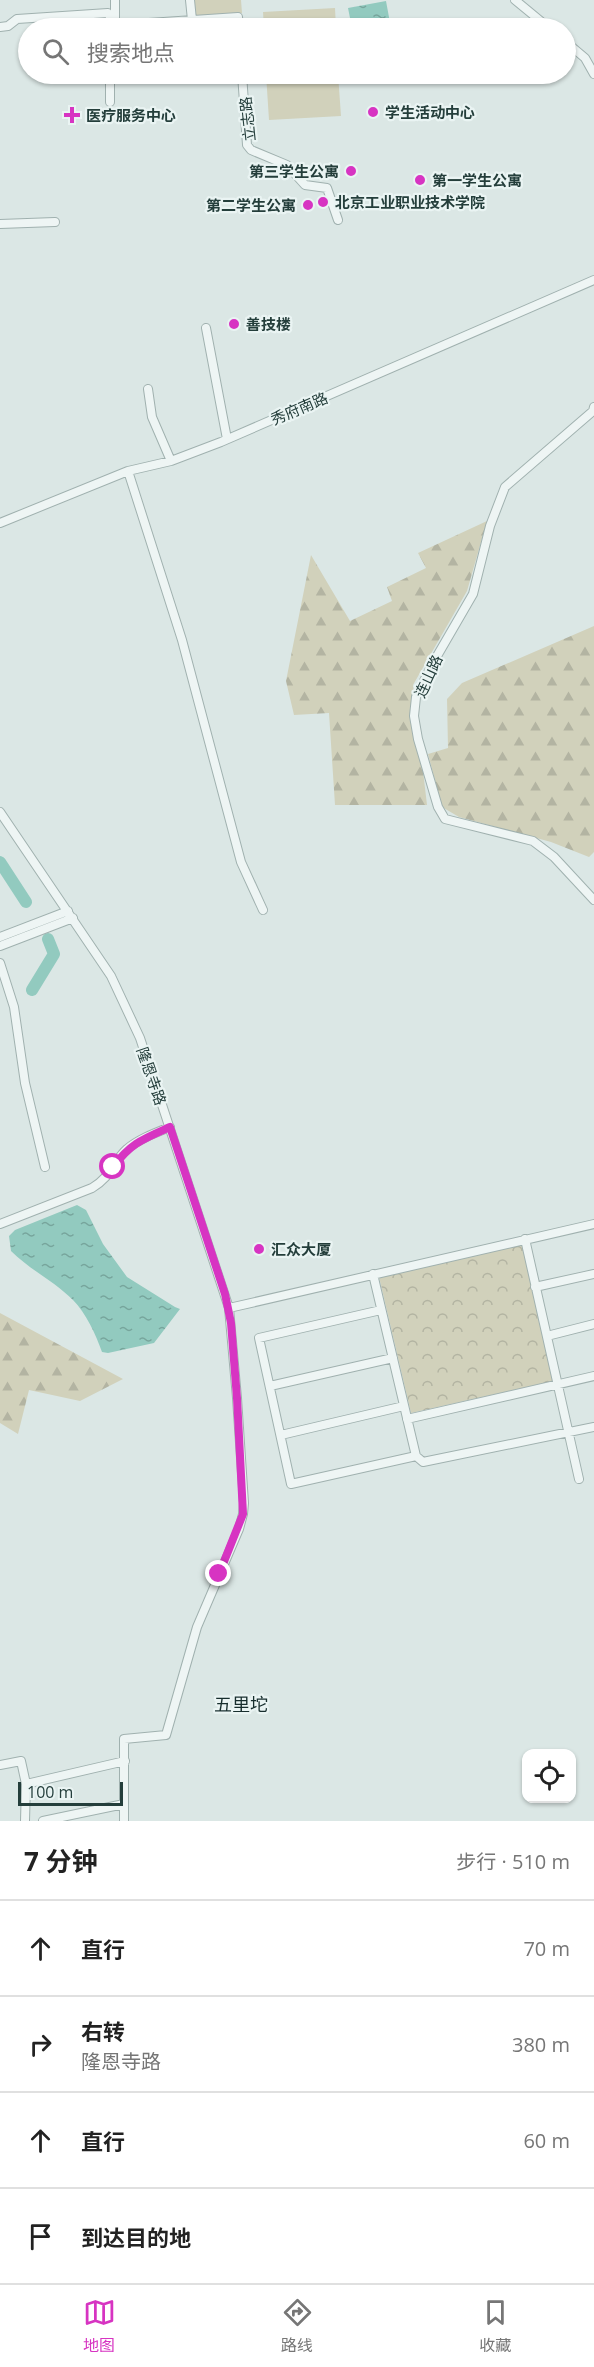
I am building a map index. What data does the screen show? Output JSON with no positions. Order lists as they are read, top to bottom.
{
  "streets": {
    "street": [
      "立志路",
      "秀府南路",
      "连山路",
      "隆恩寺路"
    ]
  },
  "districts": ["五里坨"],
  "places": {
    "other": [
      "学生活动中心",
      "第三学生公寓",
      "第一学生公寓",
      "北京工业职业技术学院",
      "第二学生公寓",
      "善技楼",
      "汇众大厦"
    ],
    "health": ["医疗服务中心"]
  },
  "scale_bar": "100 m",
  "page": {
    "search": "搜索地点",
    "scale": "100 m",
    "heading": ["7 分钟", "步行 · 510 m"],
    "list": [
      ["直行", "70 m"],
      ["右转", "隆恩寺路", "380 m"],
      ["直行", "60 m"],
      "到达目的地"
    ],
    "nav": ["地图", "路线", "收藏"]
  }
}
